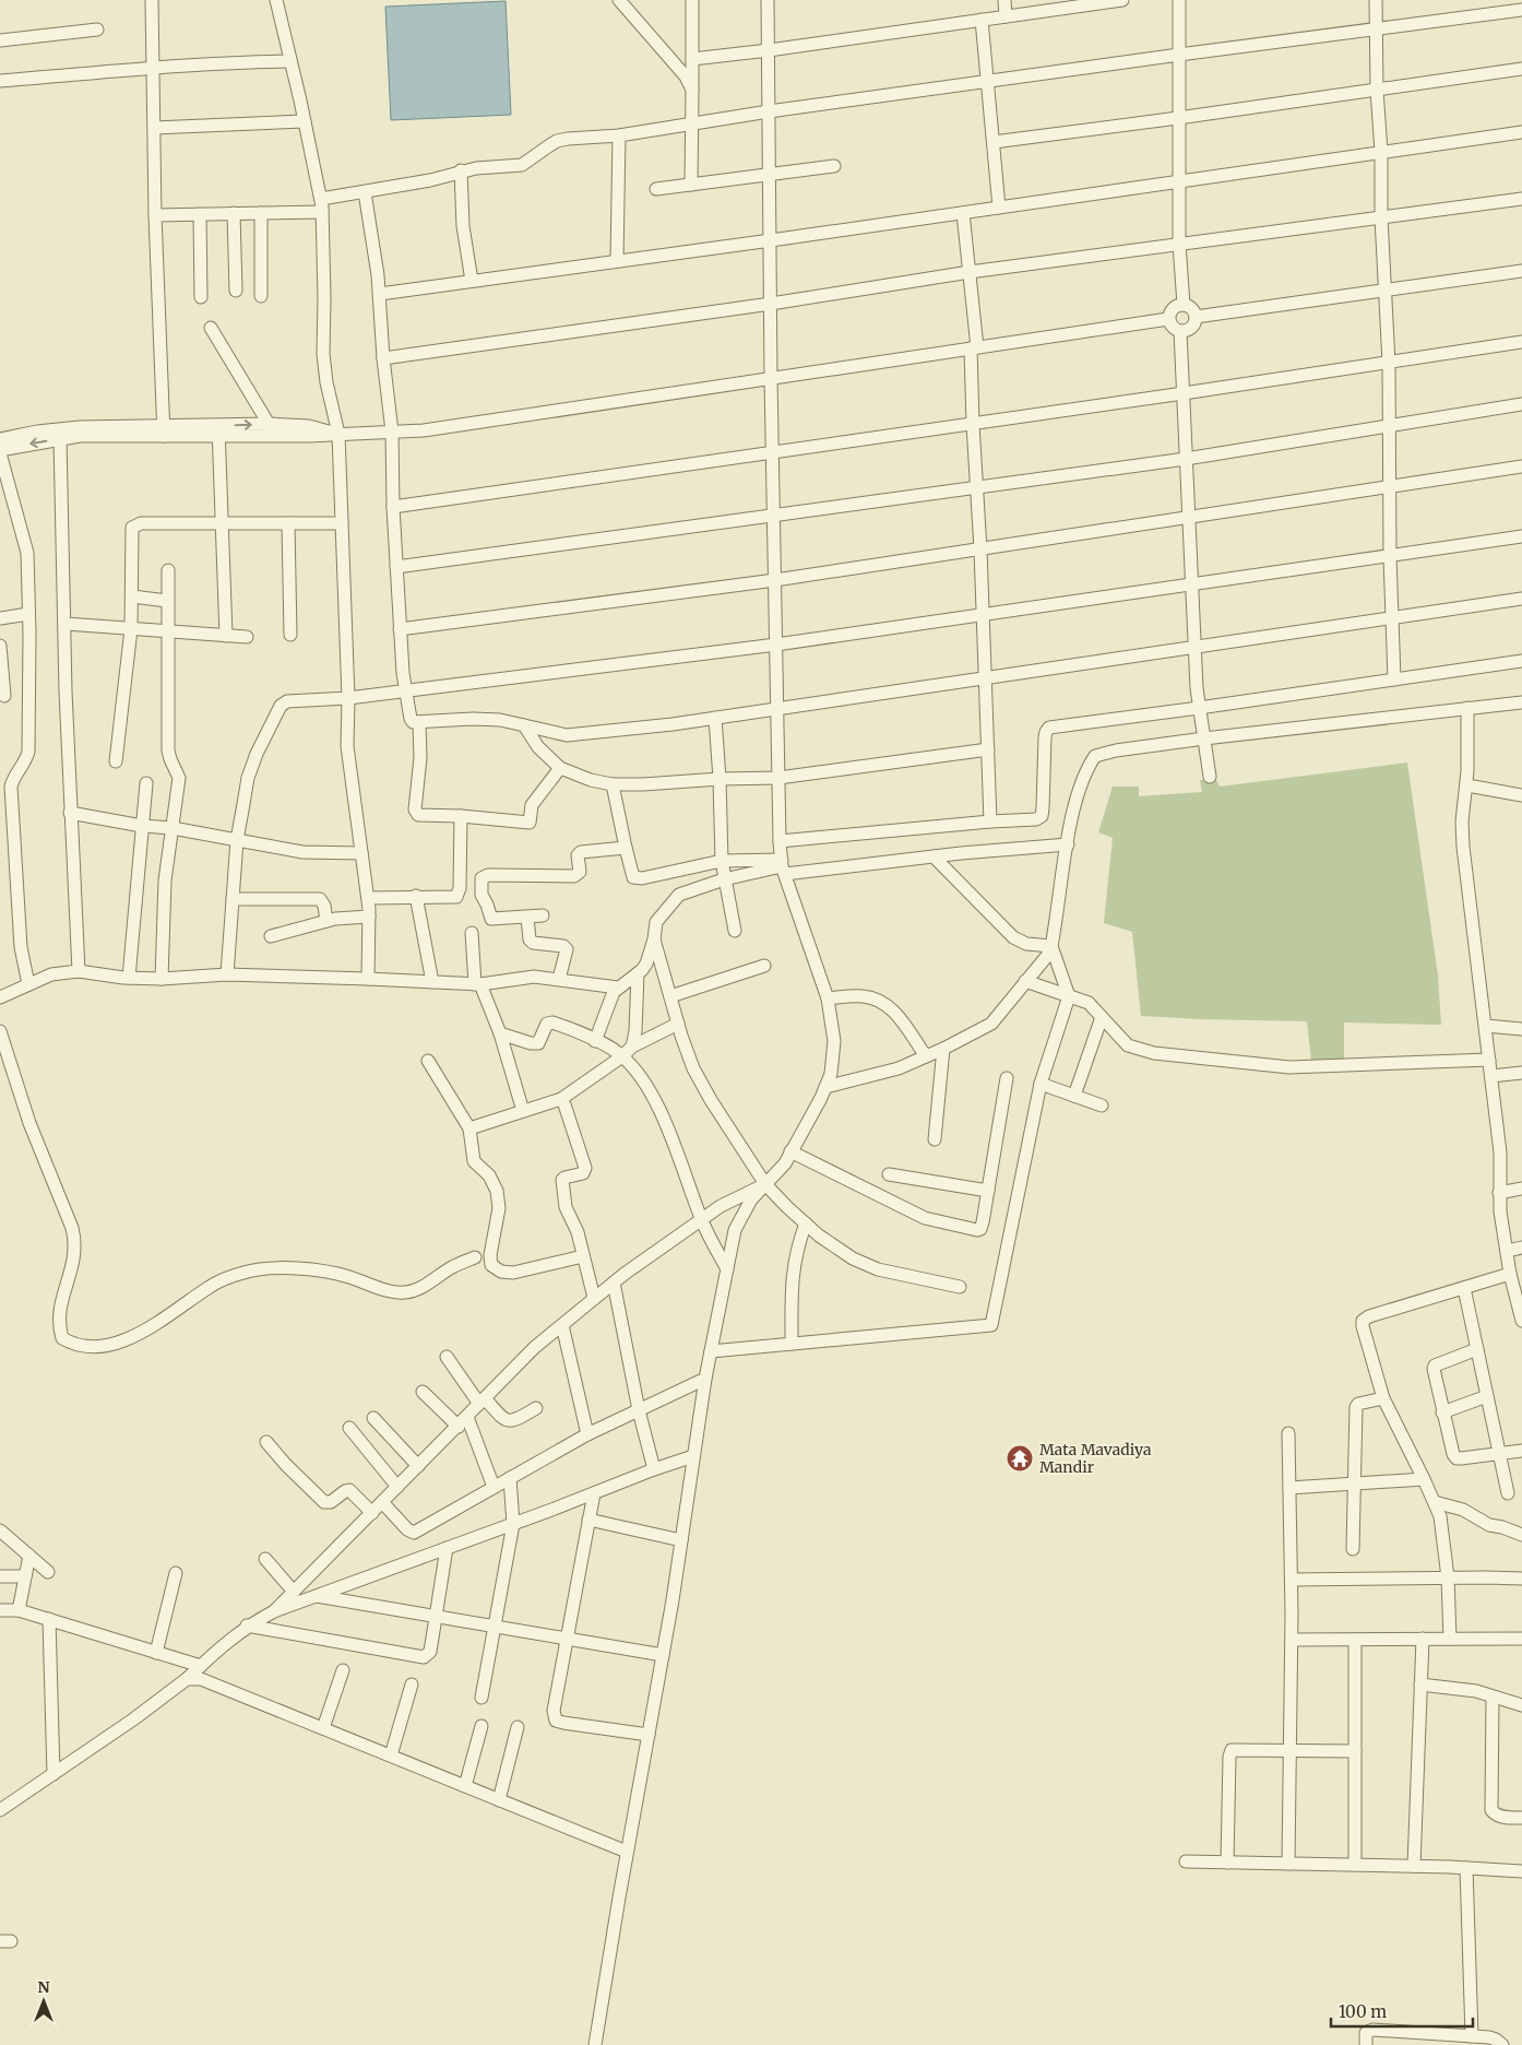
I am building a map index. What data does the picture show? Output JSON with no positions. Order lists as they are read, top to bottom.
{
  "places": {
    "temple": ["Mata Mavadiya Mandir"]
  },
  "scale_bar": "100 m",
  "north": "top"
}
